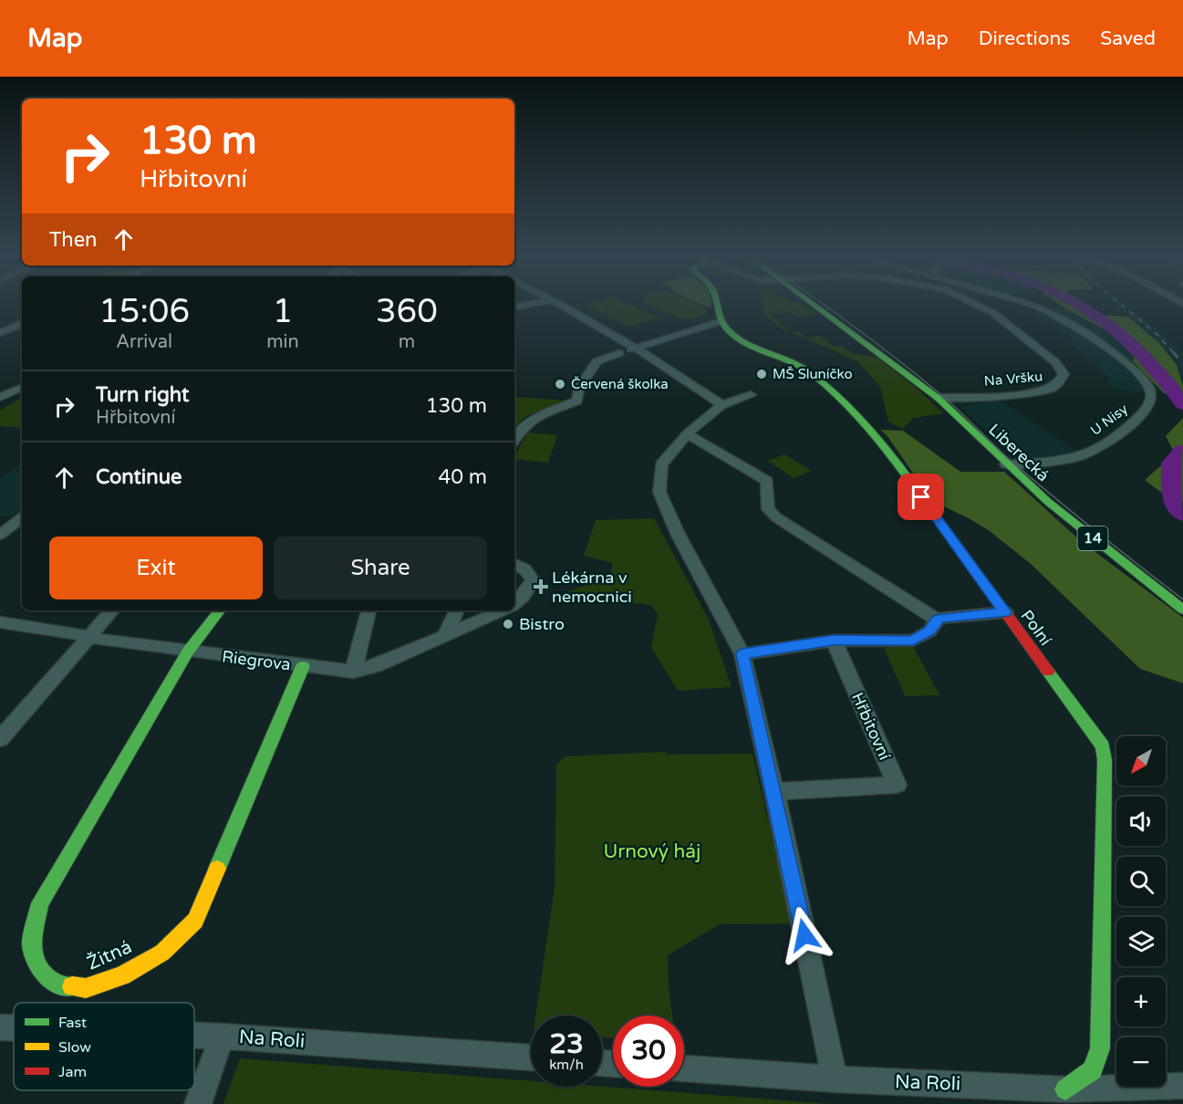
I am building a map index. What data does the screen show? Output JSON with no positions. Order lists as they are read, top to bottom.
{
  "streets": {
    "street": [
      "Na Vršku",
      "U Nisy",
      "Liberecká",
      "14",
      "Polní",
      "Riegrova",
      "Hřbitovní",
      "Žitná",
      "Na Roli"
    ]
  },
  "crossings": [
    ["Na Vršku", "Liberecká"],
    ["U Nisy", "Liberecká"],
    ["Polní", "Na Roli"],
    ["Riegrova", "Žitná"]
  ],
  "parks": ["Urnový háj"],
  "places": {
    "other": ["MŠ Sluníčko", "Červená školka", "Bistro"],
    "health": ["Lékárna v nemocnici"]
  },
  "legend": ["Fast", "Slow", "Jam"],
  "north": "bottom left",
  "page": {
    "header": "Map",
    "nav": ["Map", "Directions", "Saved"],
    "turn": ["130 m", "Hřbitovní"],
    "then": "Then",
    "eta": [
      "15:06",
      "Arrival",
      "1",
      "min",
      "360",
      "m"
    ],
    "list": [
      {
        "name": "Turn right",
        "note": "Hřbitovní",
        "value": "130 m"
      },
      {
        "name": "Continue",
        "value": "40 m"
      }
    ],
    "buttons": ["Exit", "Share"],
    "map_buttons": ["+", "−"],
    "speed": "23 km/h",
    "limit": "30"
  }
}
